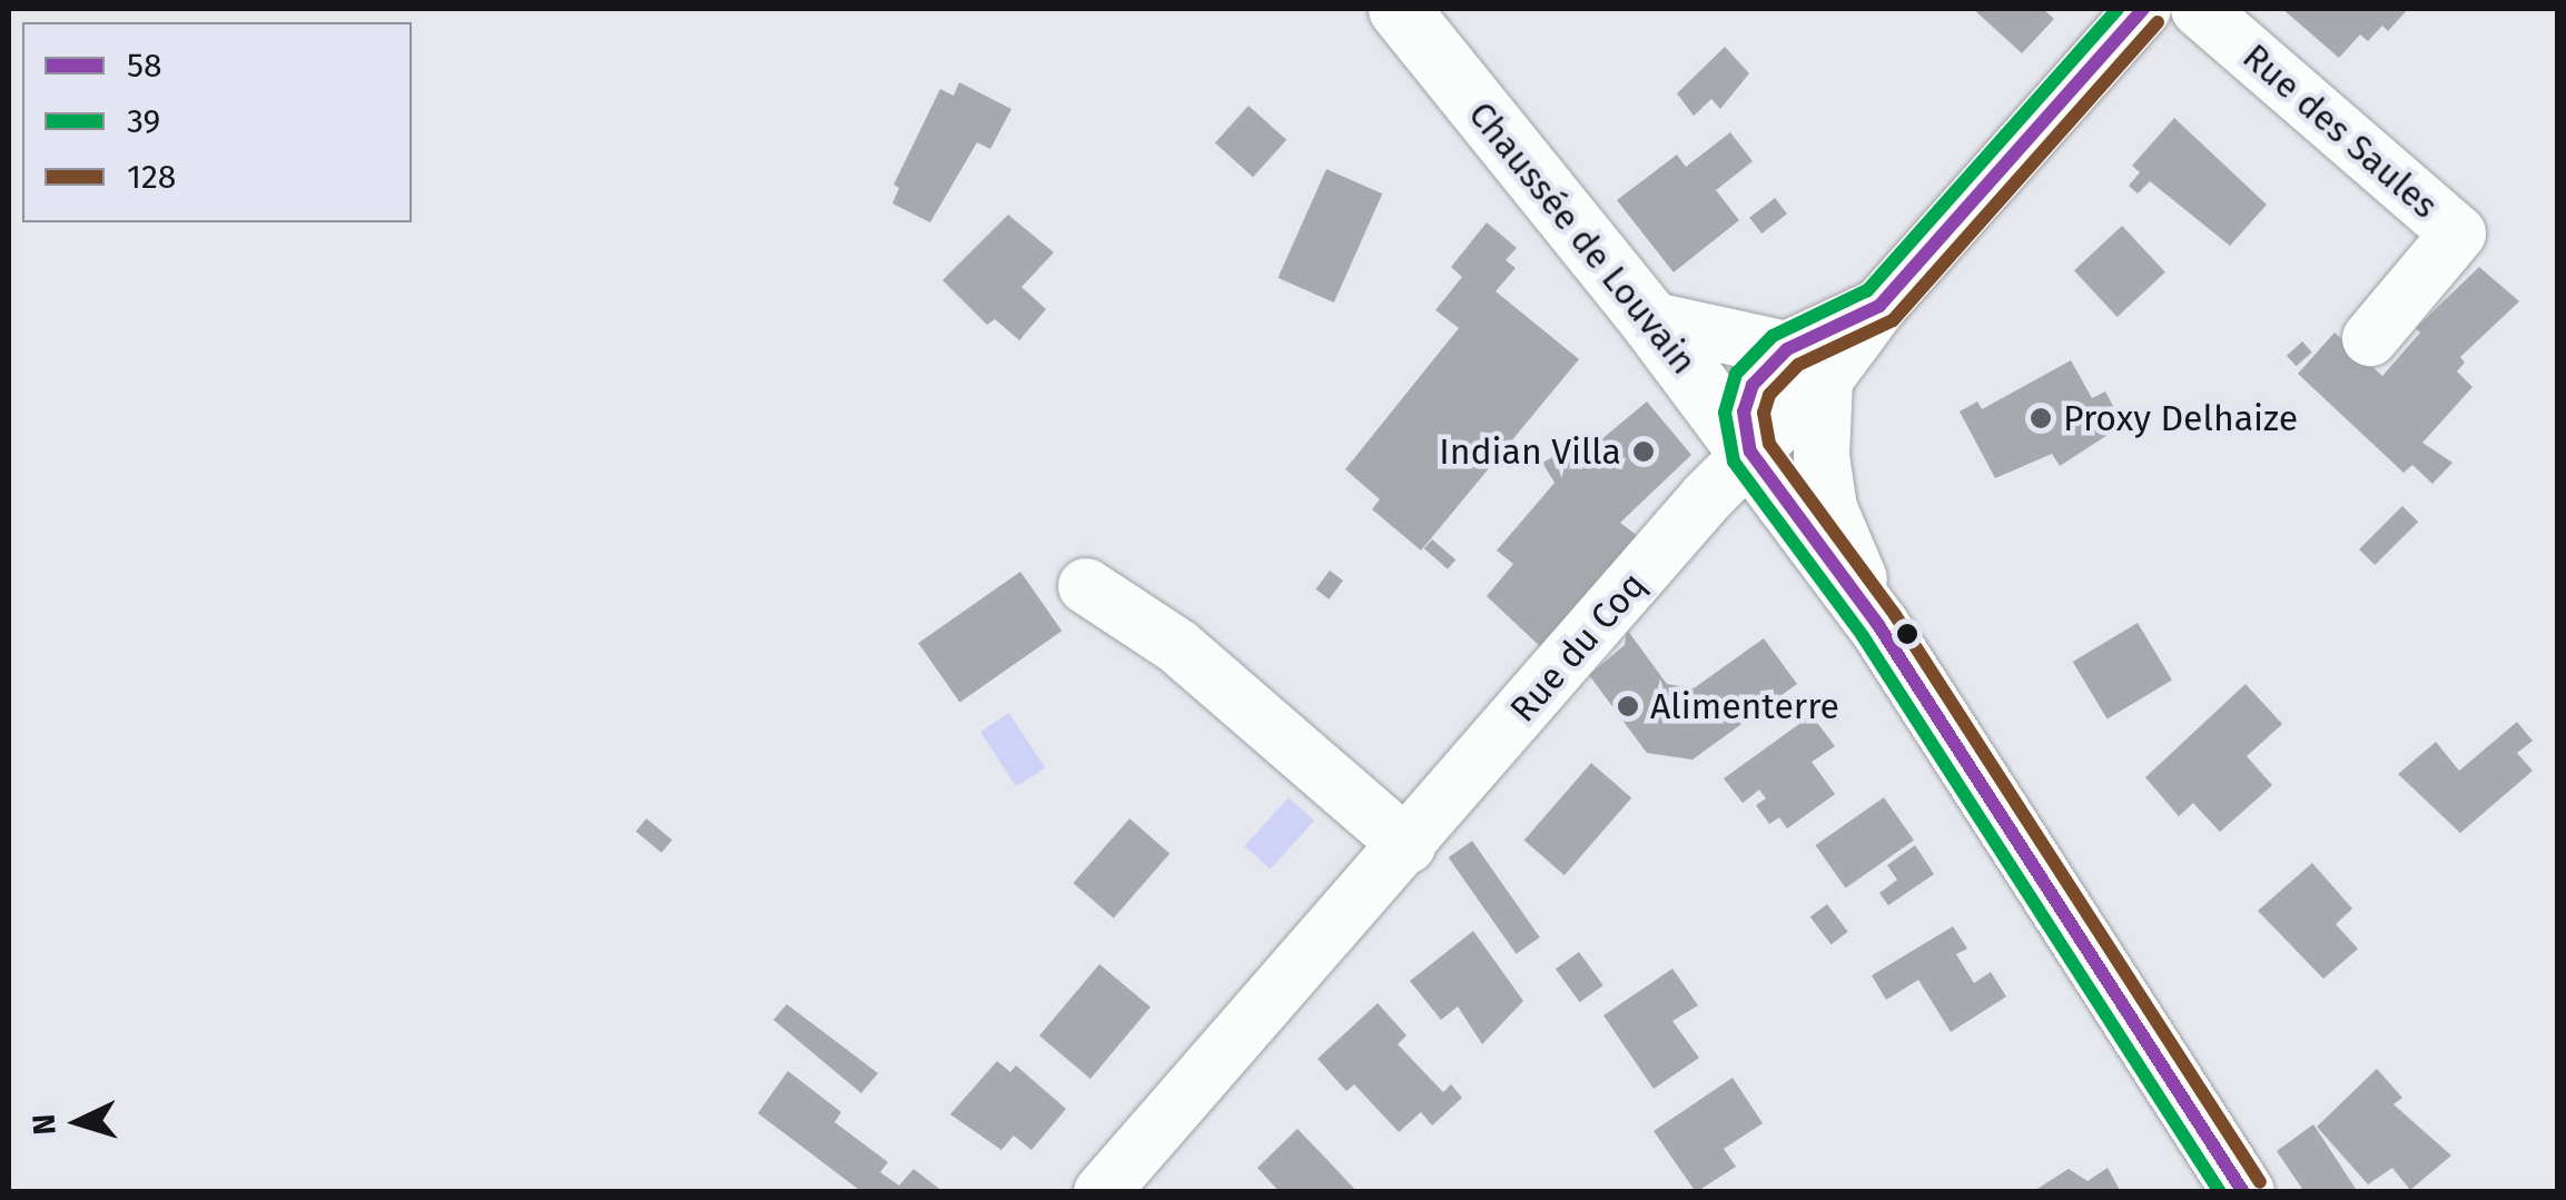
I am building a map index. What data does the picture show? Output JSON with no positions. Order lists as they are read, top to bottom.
{
  "streets": {
    "main road": ["Chaussée de Louvain"],
    "street": ["Rue des Saules", "Rue du Coq"]
  },
  "crossings": [
    ["Chaussée de Louvain", "Rue du Coq"]
  ],
  "places": ["Proxy Delhaize", "Indian Villa", "Alimenterre"],
  "lines": ["transit line 58", "transit line 39", "transit line 128"],
  "legend": ["58", "39", "128"],
  "north": "left"
}
